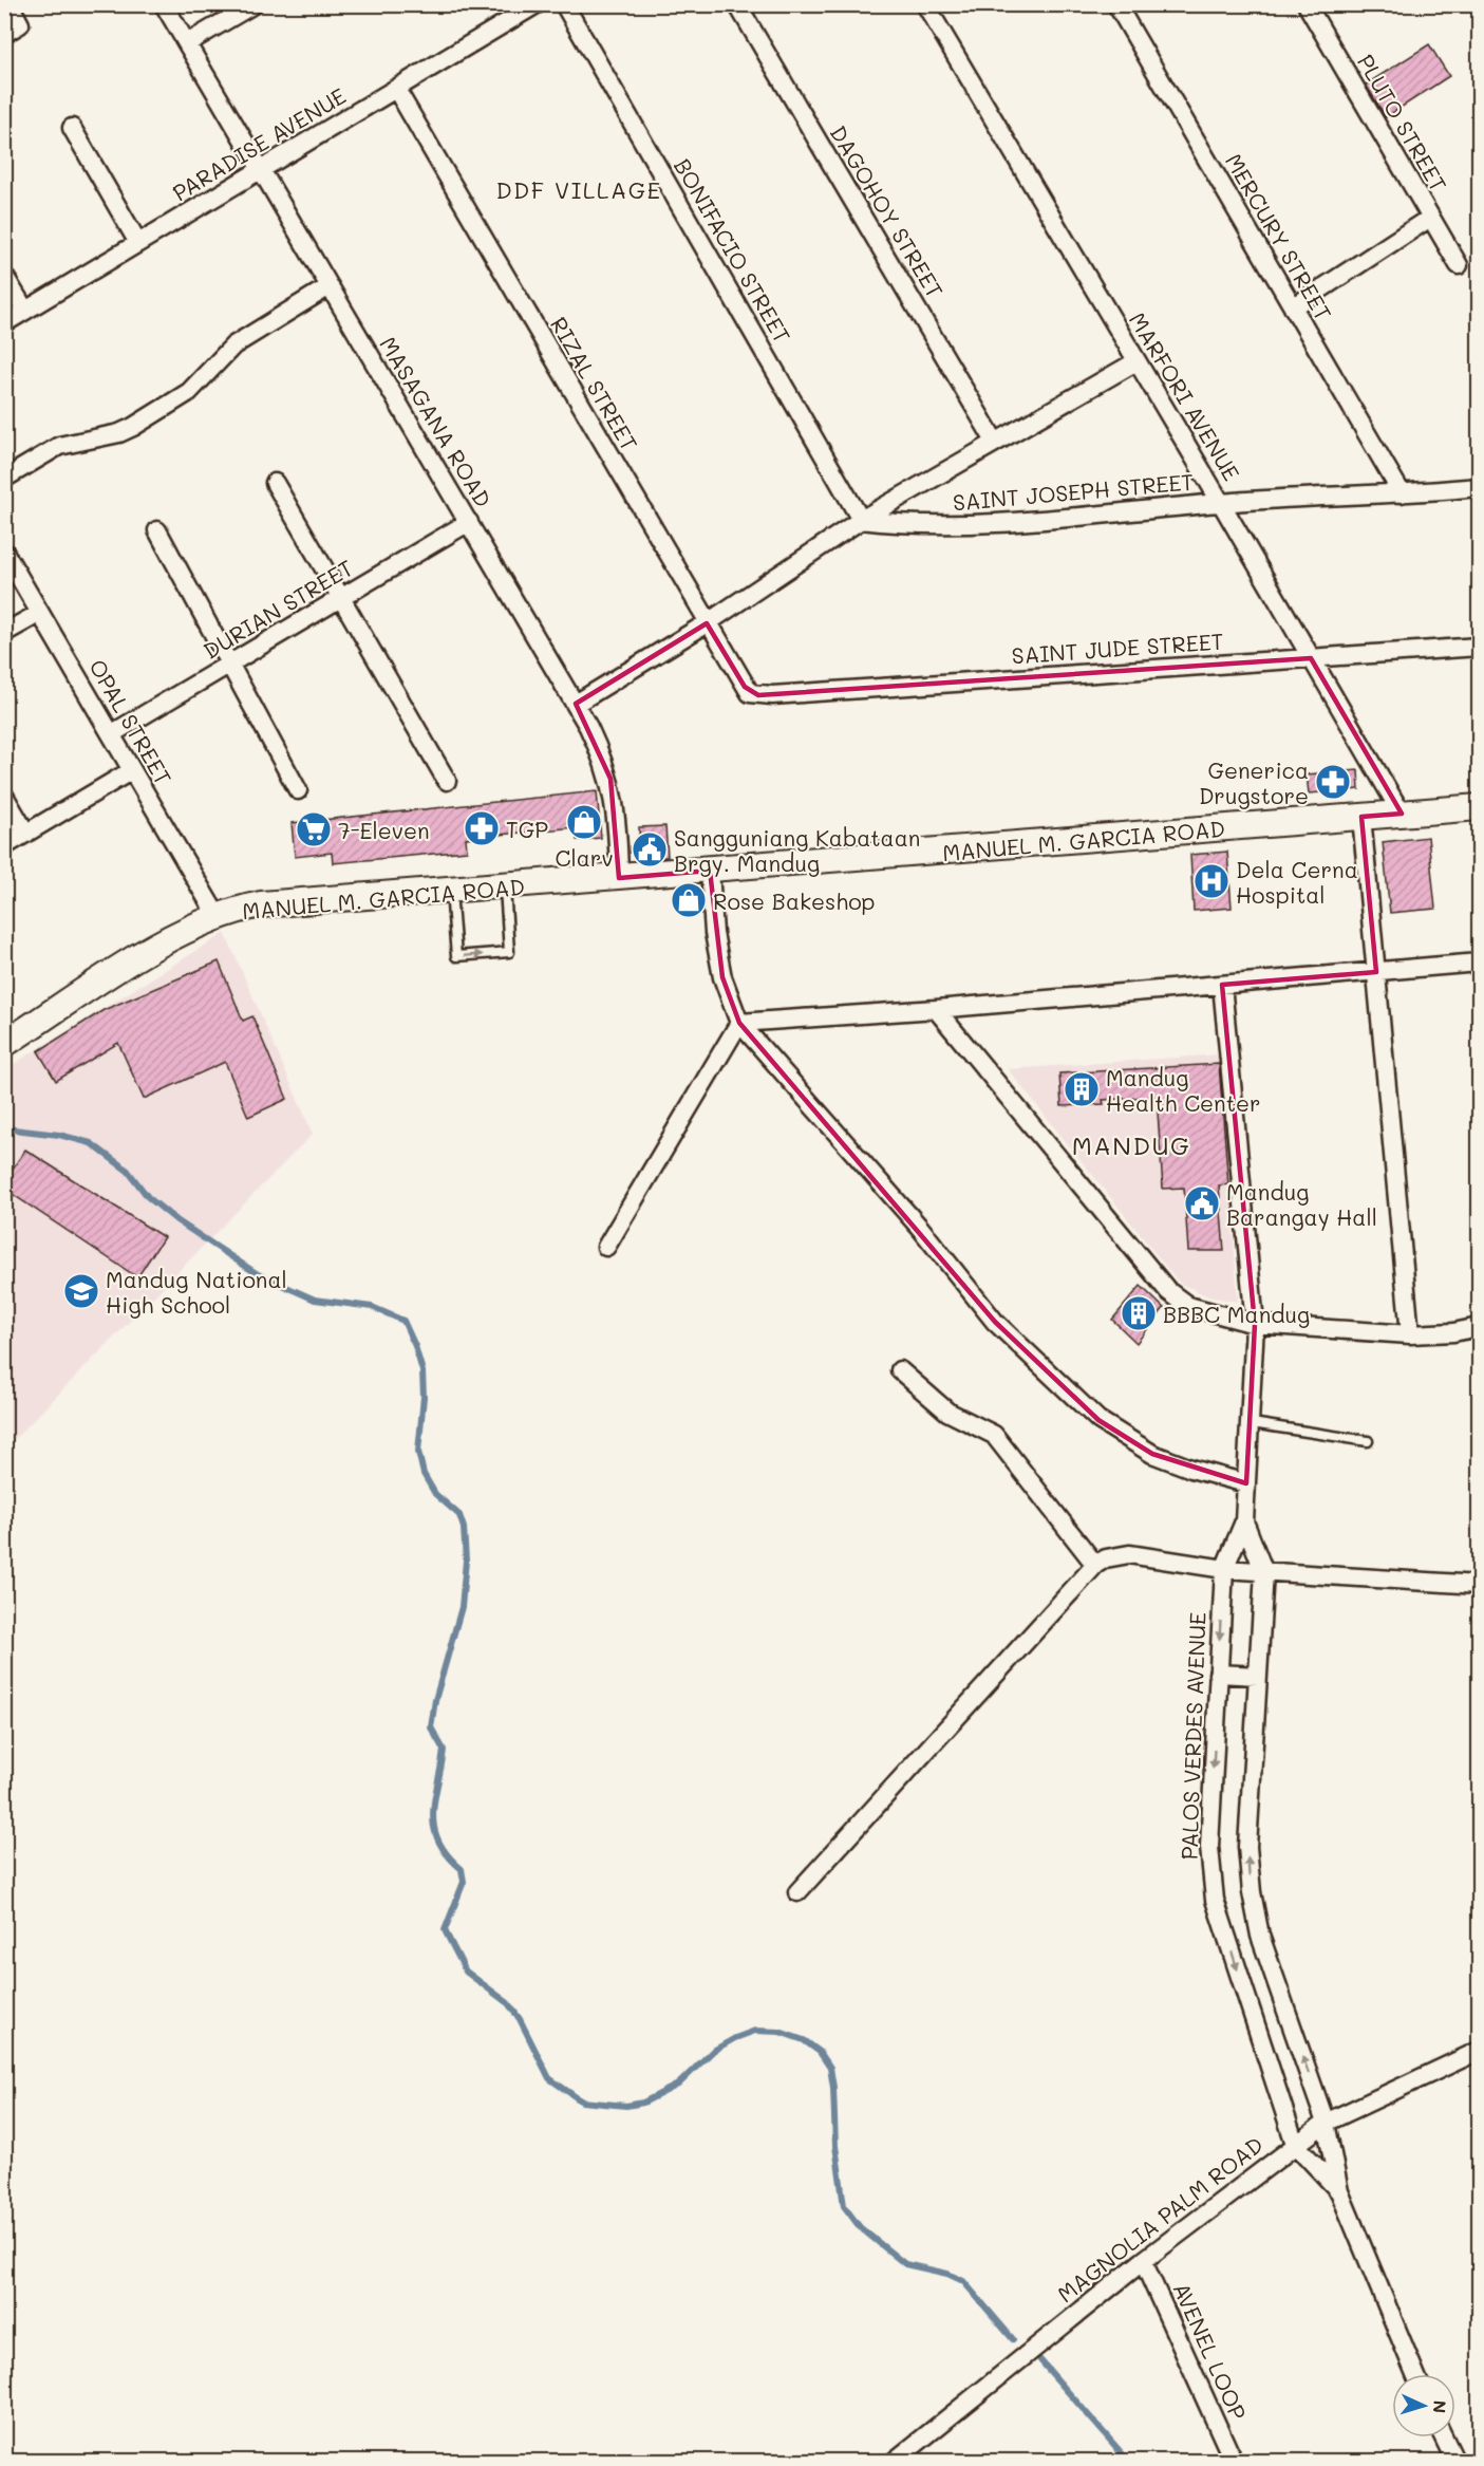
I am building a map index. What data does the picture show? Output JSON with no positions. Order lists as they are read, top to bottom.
{
  "streets": {
    "main road": ["MANUEL M. GARCIA ROAD"],
    "street": [
      "PLUTO STREET",
      "PARADISE AVENUE",
      "DAGOHOY STREET",
      "MERCURY STREET",
      "BONIFACIO STREET",
      "RIZAL STREET",
      "MARFORI AVENUE",
      "MASAGANA ROAD",
      "SAINT JOSEPH STREET",
      "DURIAN STREET",
      "SAINT JUDE STREET",
      "OPAL STREET",
      "PALOS VERDES AVENUE",
      "MAGNOLIA PALM ROAD",
      "AVENEL LOOP"
    ]
  },
  "crossings": [
    ["PARADISE AVENUE", "RIZAL STREET"],
    ["PARADISE AVENUE", "MASAGANA ROAD"],
    ["MERCURY STREET", "SAINT JOSEPH STREET"],
    ["BONIFACIO STREET", "SAINT JOSEPH STREET"],
    ["RIZAL STREET", "SAINT JUDE STREET"],
    ["MARFORI AVENUE", "SAINT JOSEPH STREET"],
    ["MARFORI AVENUE", "SAINT JUDE STREET"],
    ["MARFORI AVENUE", "MANUEL M. GARCIA ROAD"],
    ["MASAGANA ROAD", "DURIAN STREET"],
    ["MASAGANA ROAD", "MANUEL M. GARCIA ROAD"],
    ["DURIAN STREET", "OPAL STREET"],
    ["OPAL STREET", "MANUEL M. GARCIA ROAD"],
    ["PALOS VERDES AVENUE", "MAGNOLIA PALM ROAD"],
    ["MAGNOLIA PALM ROAD", "AVENEL LOOP"]
  ],
  "districts": ["DDF VILLAGE", "MANDUG"],
  "places": {
    "pharmacy": ["Generica Drugstore", "TGP"],
    "shop": ["Clarv", "Rose Bakeshop"],
    "supermarket": ["7-Eleven"],
    "public building": ["Sangguniang Kabataan Brgy. Mandug", "Mandug Barangay Hall"],
    "hospital": ["Dela Cerna Hospital"],
    "building": ["Mandug Health Center", "BBBC Mandug"],
    "school or university": ["Mandug National High School"]
  },
  "north": "right"
}
